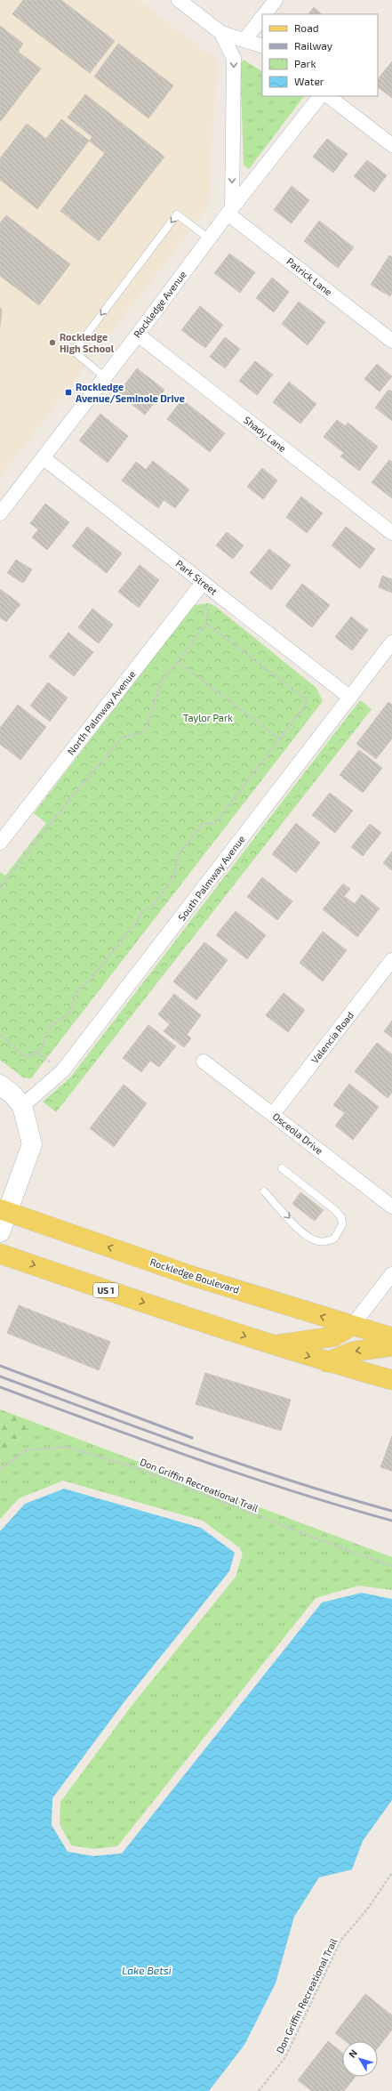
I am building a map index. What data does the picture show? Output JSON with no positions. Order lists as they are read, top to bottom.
{
  "streets": {
    "main road": ["Rockledge Boulevard", "US 1"],
    "street": [
      "Patrick Lane",
      "Rockledge Avenue",
      "Shady Lane",
      "Park Street",
      "North Palmway Avenue",
      "South Palmway Avenue",
      "Valencia Road",
      "Osceola Drive"
    ],
    "path": ["Don Griffin Recreational Trail"]
  },
  "crossings": [
    ["Patrick Lane", "Rockledge Avenue"],
    ["Rockledge Avenue", "Shady Lane"],
    ["Rockledge Avenue", "Park Street"],
    ["Park Street", "North Palmway Avenue"],
    ["Park Street", "South Palmway Avenue"],
    ["Valencia Road", "Osceola Drive"]
  ],
  "water": ["Lake Betsi"],
  "parks": ["Taylor Park"],
  "places": {
    "other": ["Rockledge High School"],
    "transit": ["Rockledge Avenue/Seminole Drive"]
  },
  "legend": [
    "Road",
    "Railway",
    "Park",
    "Water"
  ],
  "north": "top left"
}
